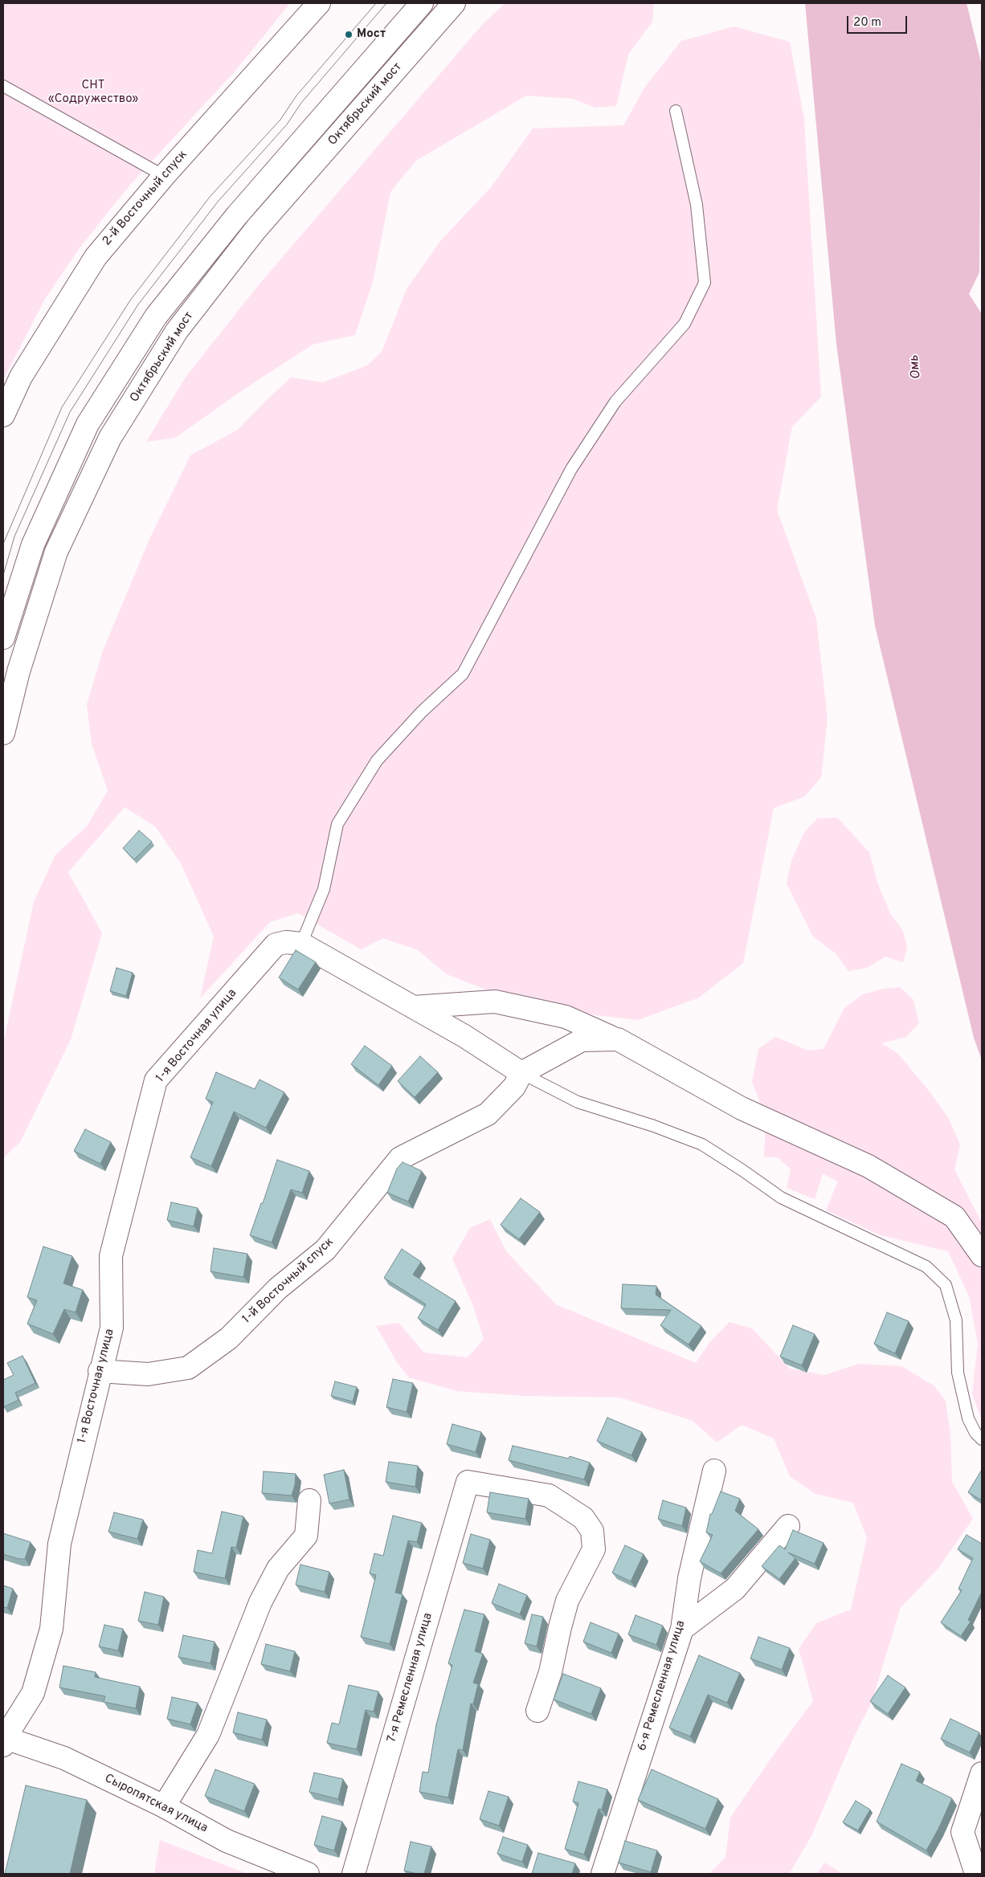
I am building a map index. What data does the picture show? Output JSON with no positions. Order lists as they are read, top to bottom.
{
  "streets": {
    "street": [
      "Октябрьский мост",
      "2-й Восточный спуск",
      "1-я Восточная улица",
      "1-й Восточный спуск",
      "7-я Ремесленная улица",
      "6-я Ремесленная улица",
      "Сыропятская улица"
    ]
  },
  "crossings": [
    ["1-я Восточная улица", "1-й Восточный спуск"],
    ["1-я Восточная улица", "Сыропятская улица"]
  ],
  "water": ["Омь"],
  "parks": ["СНТ «Содружество»"],
  "places": ["Мост"],
  "scale_bar": "20 m"
}
